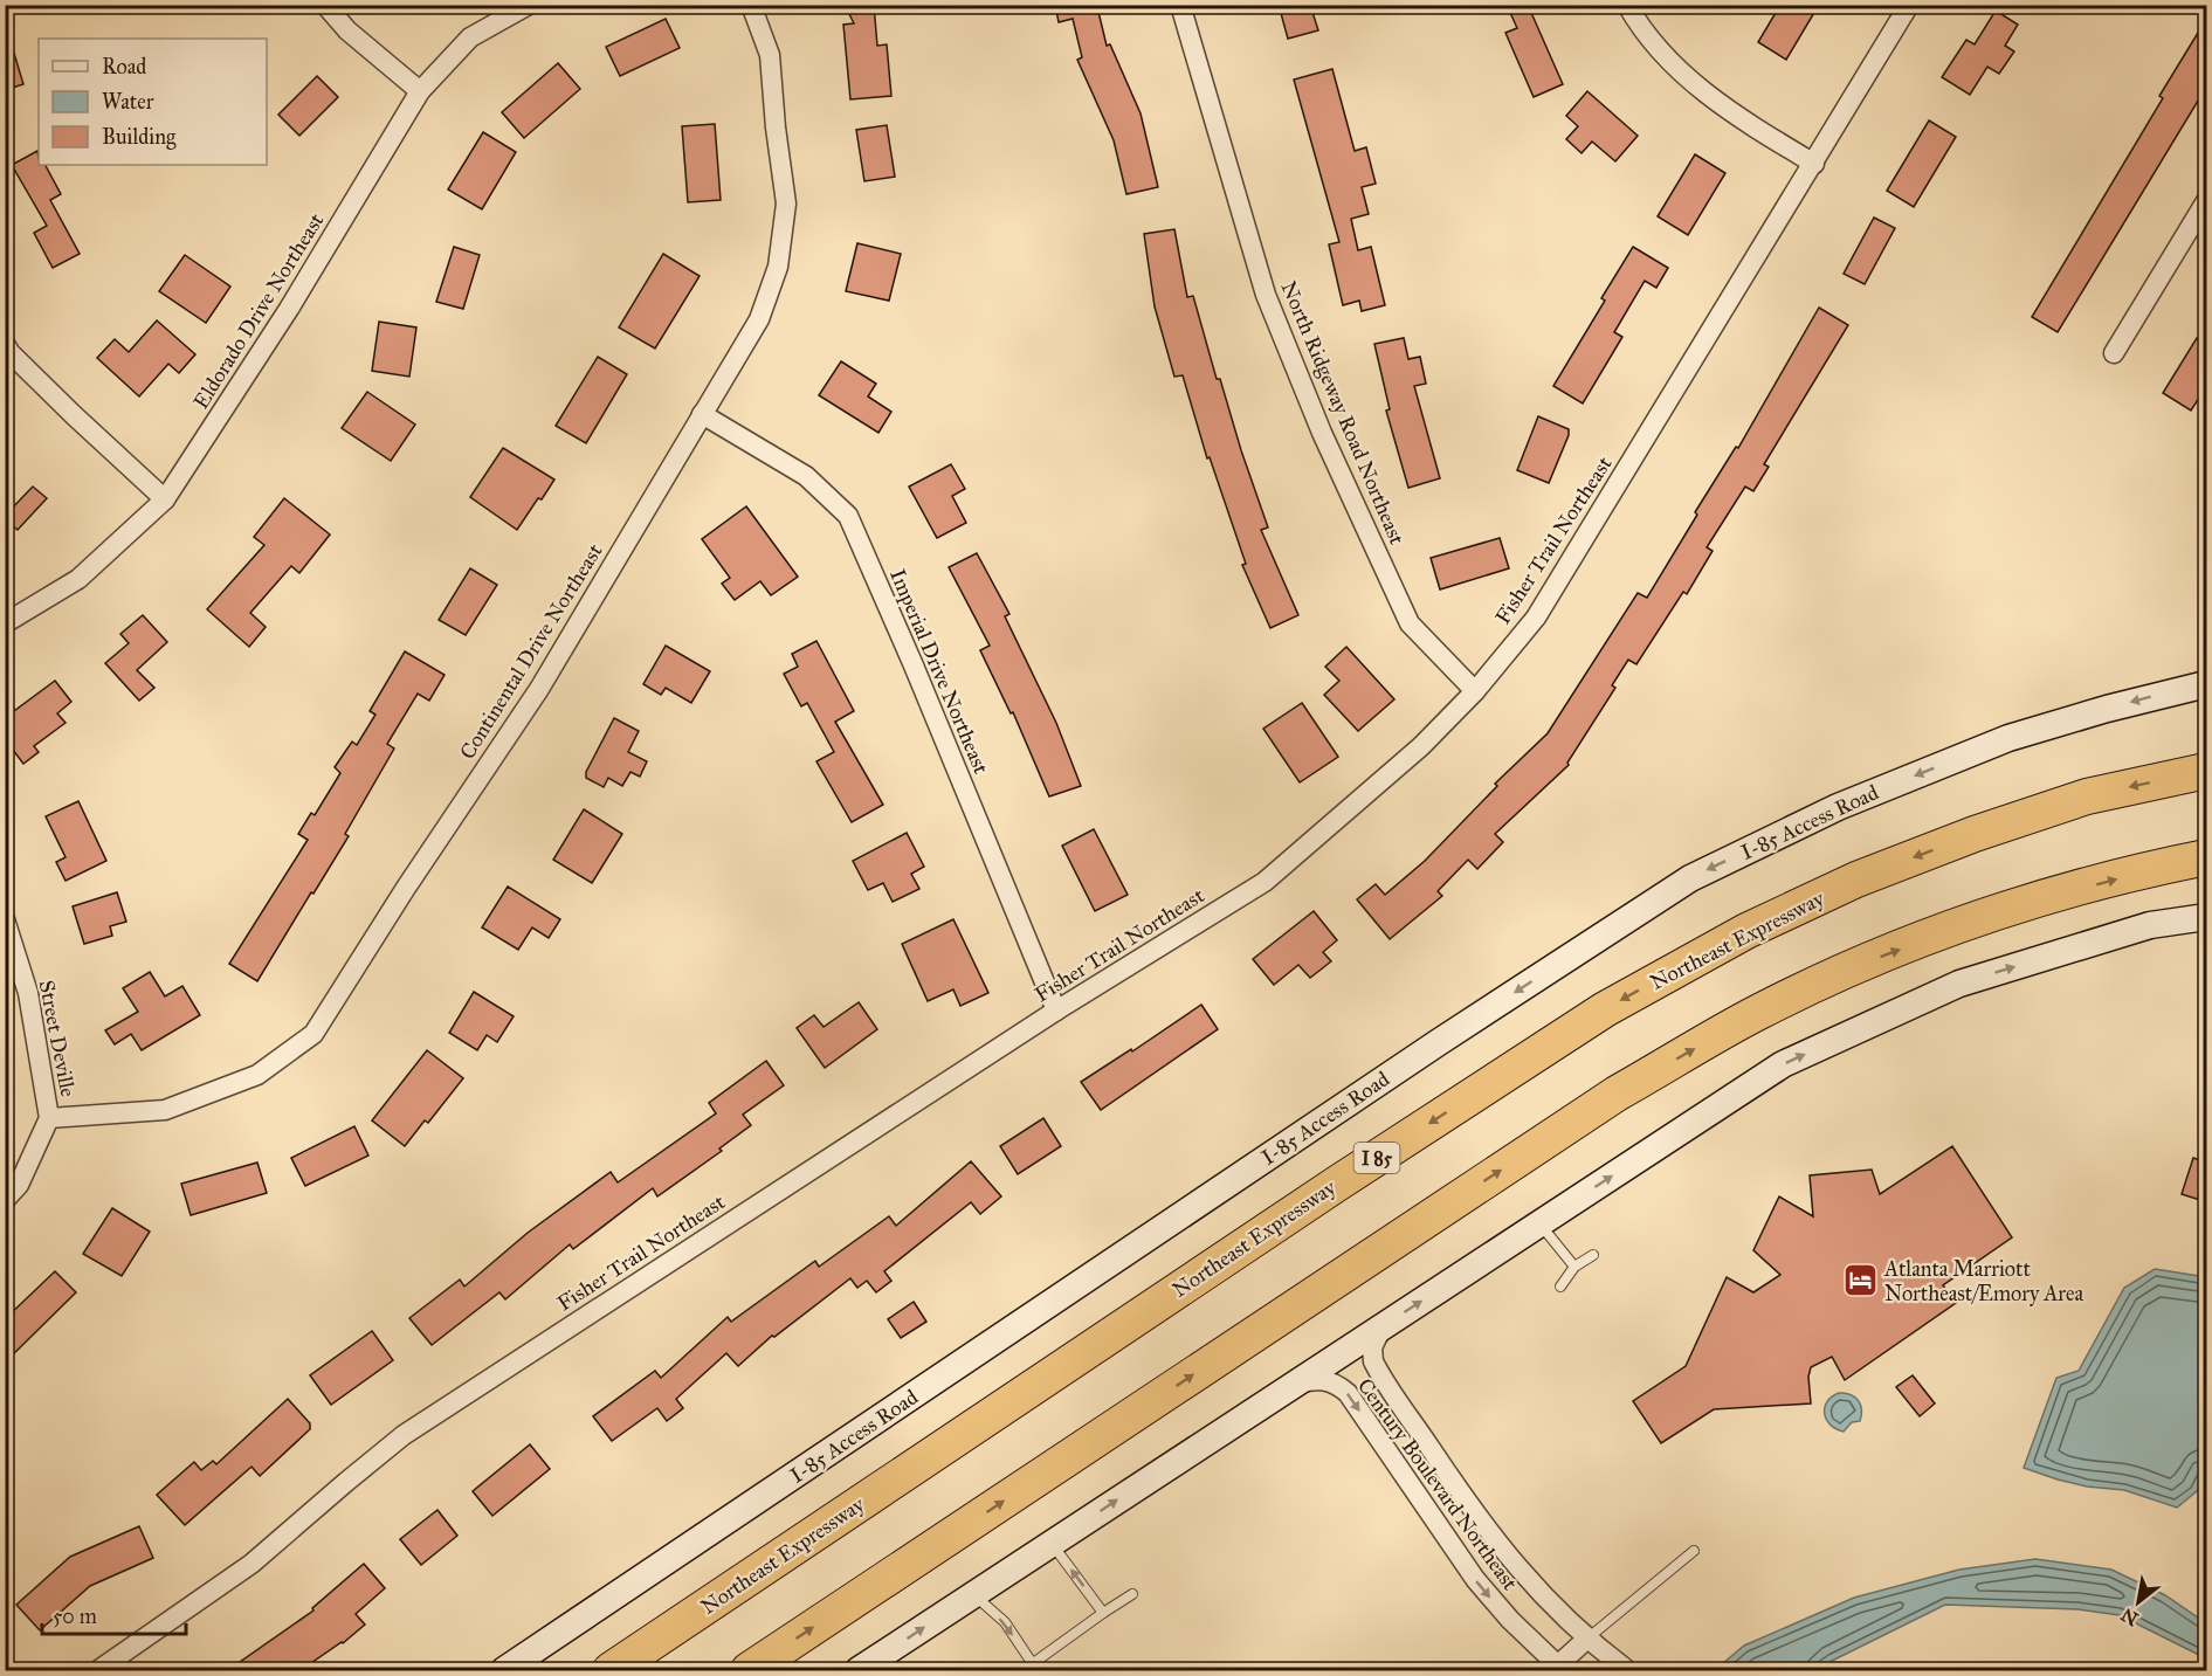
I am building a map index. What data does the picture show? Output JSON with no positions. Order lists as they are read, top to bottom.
{
  "streets": {
    "highway": ["Northeast Expressway", "I 85"],
    "main road": ["I-85 Access Road"],
    "street": [
      "Eldorado Drive Northeast",
      "North Ridgeway Road Northeast",
      "Fisher Trail Northeast",
      "Continental Drive Northeast",
      "Imperial Drive Northeast",
      "Street Deville",
      "Century Boulevard Northeast"
    ]
  },
  "crossings": [
    ["North Ridgeway Road Northeast", "Fisher Trail Northeast"],
    ["Fisher Trail Northeast", "Imperial Drive Northeast"],
    ["Continental Drive Northeast", "Imperial Drive Northeast"],
    ["Continental Drive Northeast", "Street Deville"]
  ],
  "places": {
    "hotel": ["Atlanta Marriott Northeast/Emory Area"]
  },
  "legend": ["Road", "Water", "Building"],
  "scale_bar": "50 m",
  "north": "bottom left"
}
